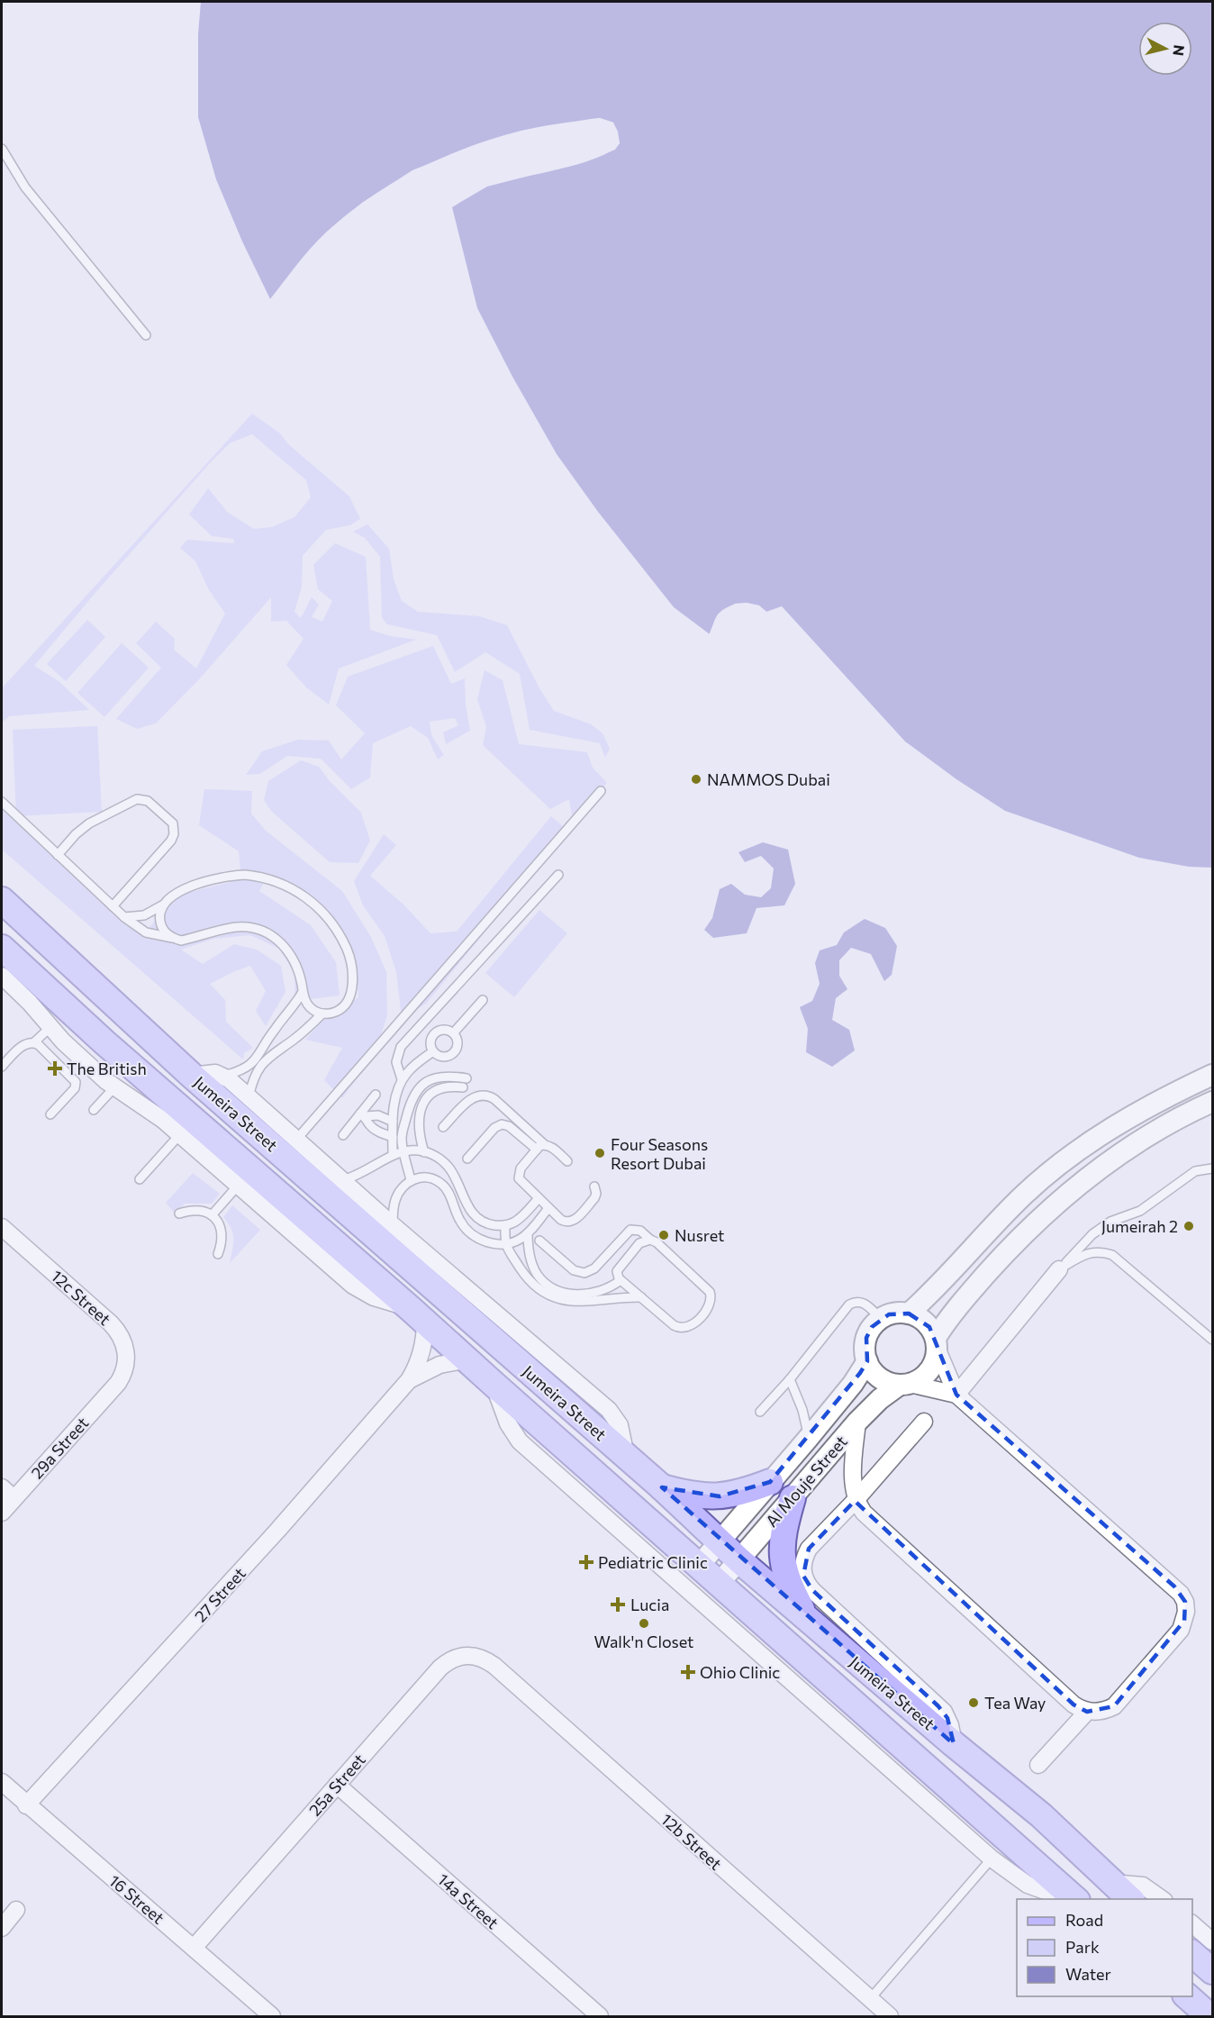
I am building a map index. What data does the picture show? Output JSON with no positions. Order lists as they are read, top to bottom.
{
  "streets": {
    "main road": ["Jumeira Street"],
    "street": [
      "12c Street",
      "29a Street",
      "Al Mouje Street",
      "27 Street",
      "25a Street",
      "12b Street",
      "16 Street",
      "14a Street"
    ]
  },
  "crossings": [
    ["Jumeira Street", "Al Mouje Street"],
    ["Jumeira Street", "27 Street"],
    ["12c Street", "29a Street"],
    ["27 Street", "16 Street"],
    ["25a Street", "12b Street"],
    ["25a Street", "16 Street"],
    ["25a Street", "14a Street"]
  ],
  "places": {
    "other": [
      "NAMMOS Dubai",
      "Four Seasons Resort Dubai",
      "Jumeirah 2",
      "Nusret",
      "Walk'n Closet",
      "Tea Way"
    ],
    "health": [
      "The British",
      "Pediatric Clinic",
      "Lucia",
      "Ohio Clinic"
    ]
  },
  "legend": ["Road", "Park", "Water"],
  "north": "right"
}
